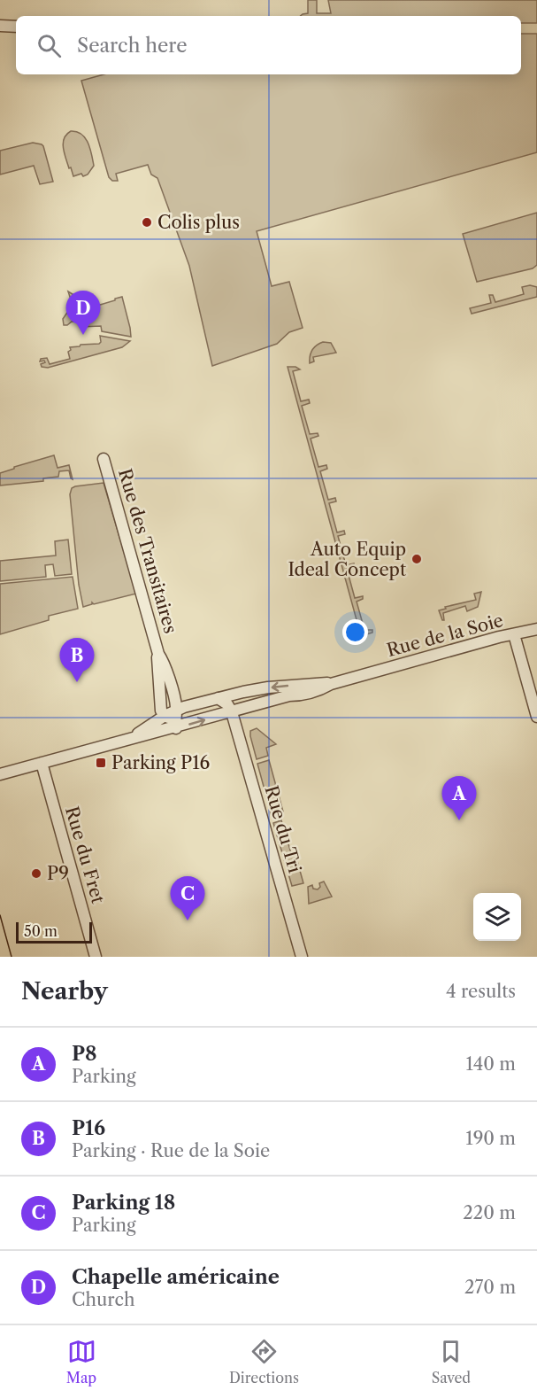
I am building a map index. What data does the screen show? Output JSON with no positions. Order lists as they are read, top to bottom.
{
  "streets": {
    "street": [
      "Rue des Transitaires",
      "Rue de la Soie",
      "Rue du Tri",
      "Rue du Fret"
    ]
  },
  "crossings": [
    ["Rue des Transitaires", "Rue de la Soie"],
    ["Rue de la Soie", "Rue du Tri"],
    ["Rue de la Soie", "Rue du Fret"]
  ],
  "places": {
    "other": ["Colis plus", "Auto Equip Ideal Concept", "P9"],
    "transit": ["Parking P16"]
  },
  "scale_bar": "50 m",
  "page": {
    "search": "Search here",
    "pins": [
      "D",
      "B",
      "A",
      "C"
    ],
    "scale": "50 m",
    "heading": ["Nearby", "4 results"],
    "list": [
      {
        "mark": "A",
        "name": "P8",
        "note": "Parking",
        "value": "140 m"
      },
      {
        "mark": "B",
        "name": "P16",
        "note": "Parking · Rue de la Soie",
        "value": "190 m"
      },
      {
        "mark": "C",
        "name": "Parking 18",
        "note": "Parking",
        "value": "220 m"
      },
      {
        "mark": "D",
        "name": "Chapelle américaine",
        "note": "Church",
        "value": "270 m"
      }
    ],
    "nav": ["Map", "Directions", "Saved"]
  }
}
